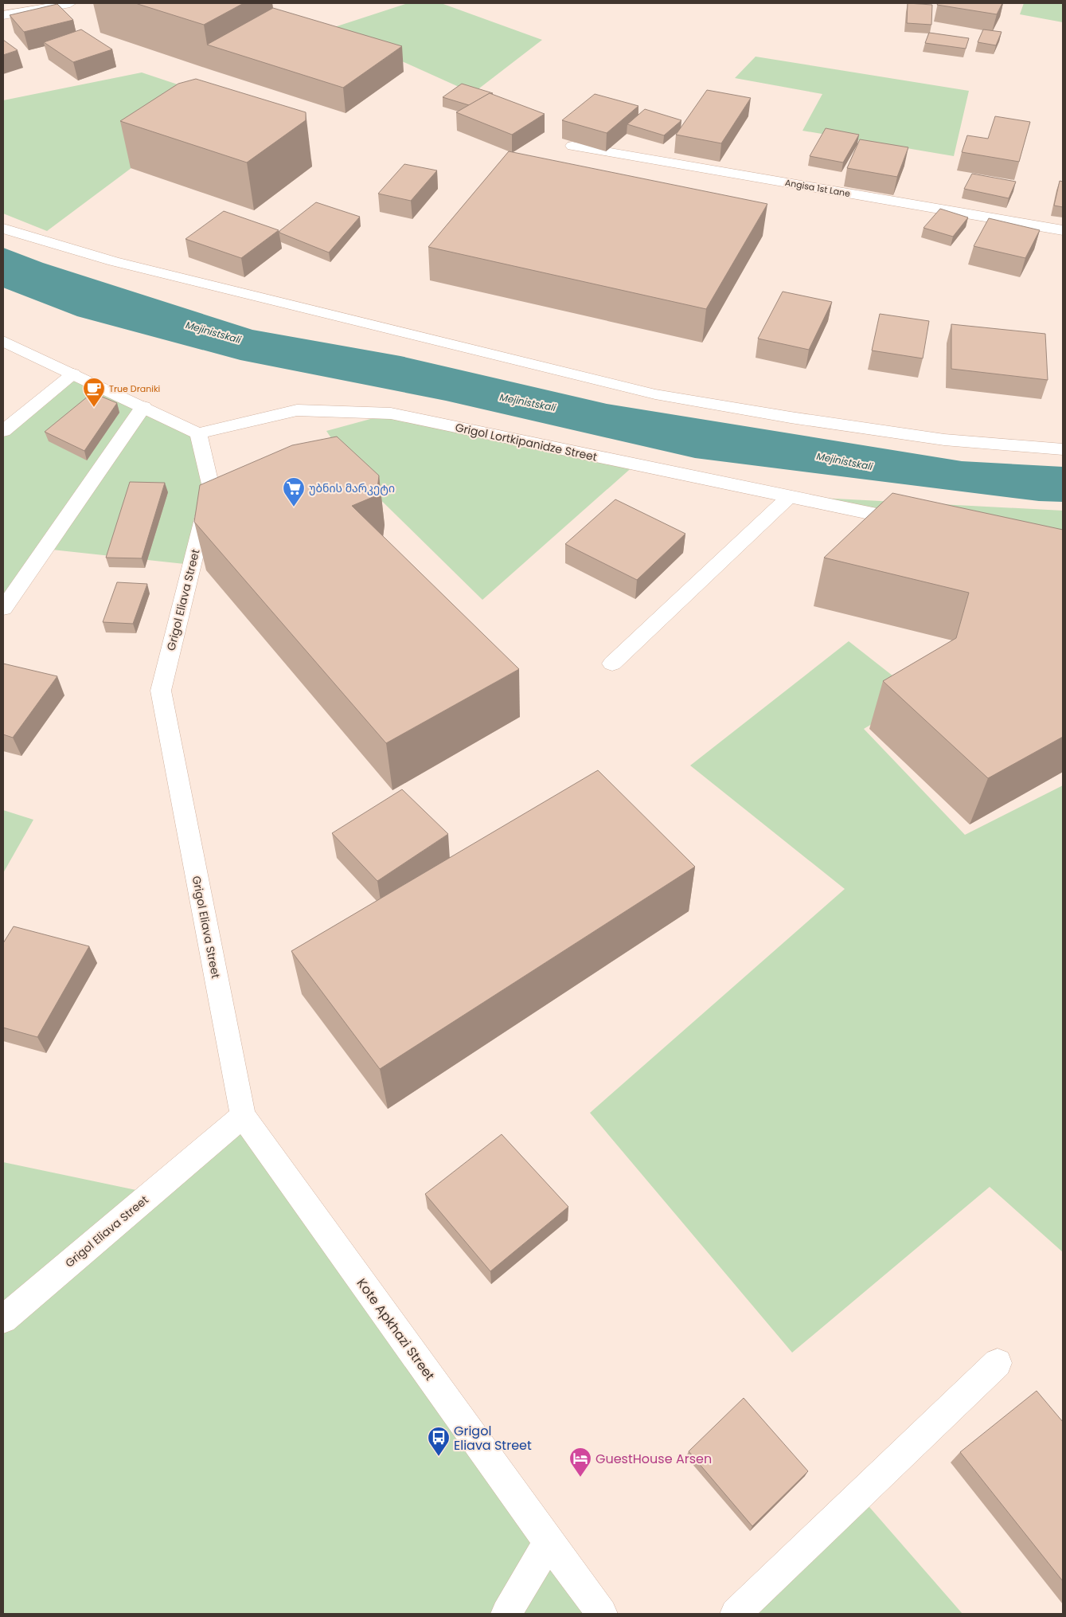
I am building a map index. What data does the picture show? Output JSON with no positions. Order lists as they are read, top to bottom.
{
  "streets": {
    "street": [
      "Angisa 1st Lane",
      "Grigol Lortkipanidze Street",
      "Grigol Eliava Street",
      "Kote Apkhazi Street"
    ]
  },
  "crossings": [
    ["Grigol Lortkipanidze Street", "Grigol Eliava Street"],
    ["Grigol Eliava Street", "Kote Apkhazi Street"]
  ],
  "water": ["Mejinistskali"],
  "places": {
    "cafe": ["True Draniki"],
    "supermarket": ["უბნის მარკეტი"],
    "bus stop": ["Grigol Eliava Street"],
    "hotel": ["GuestHouse Arsen"]
  }
}
